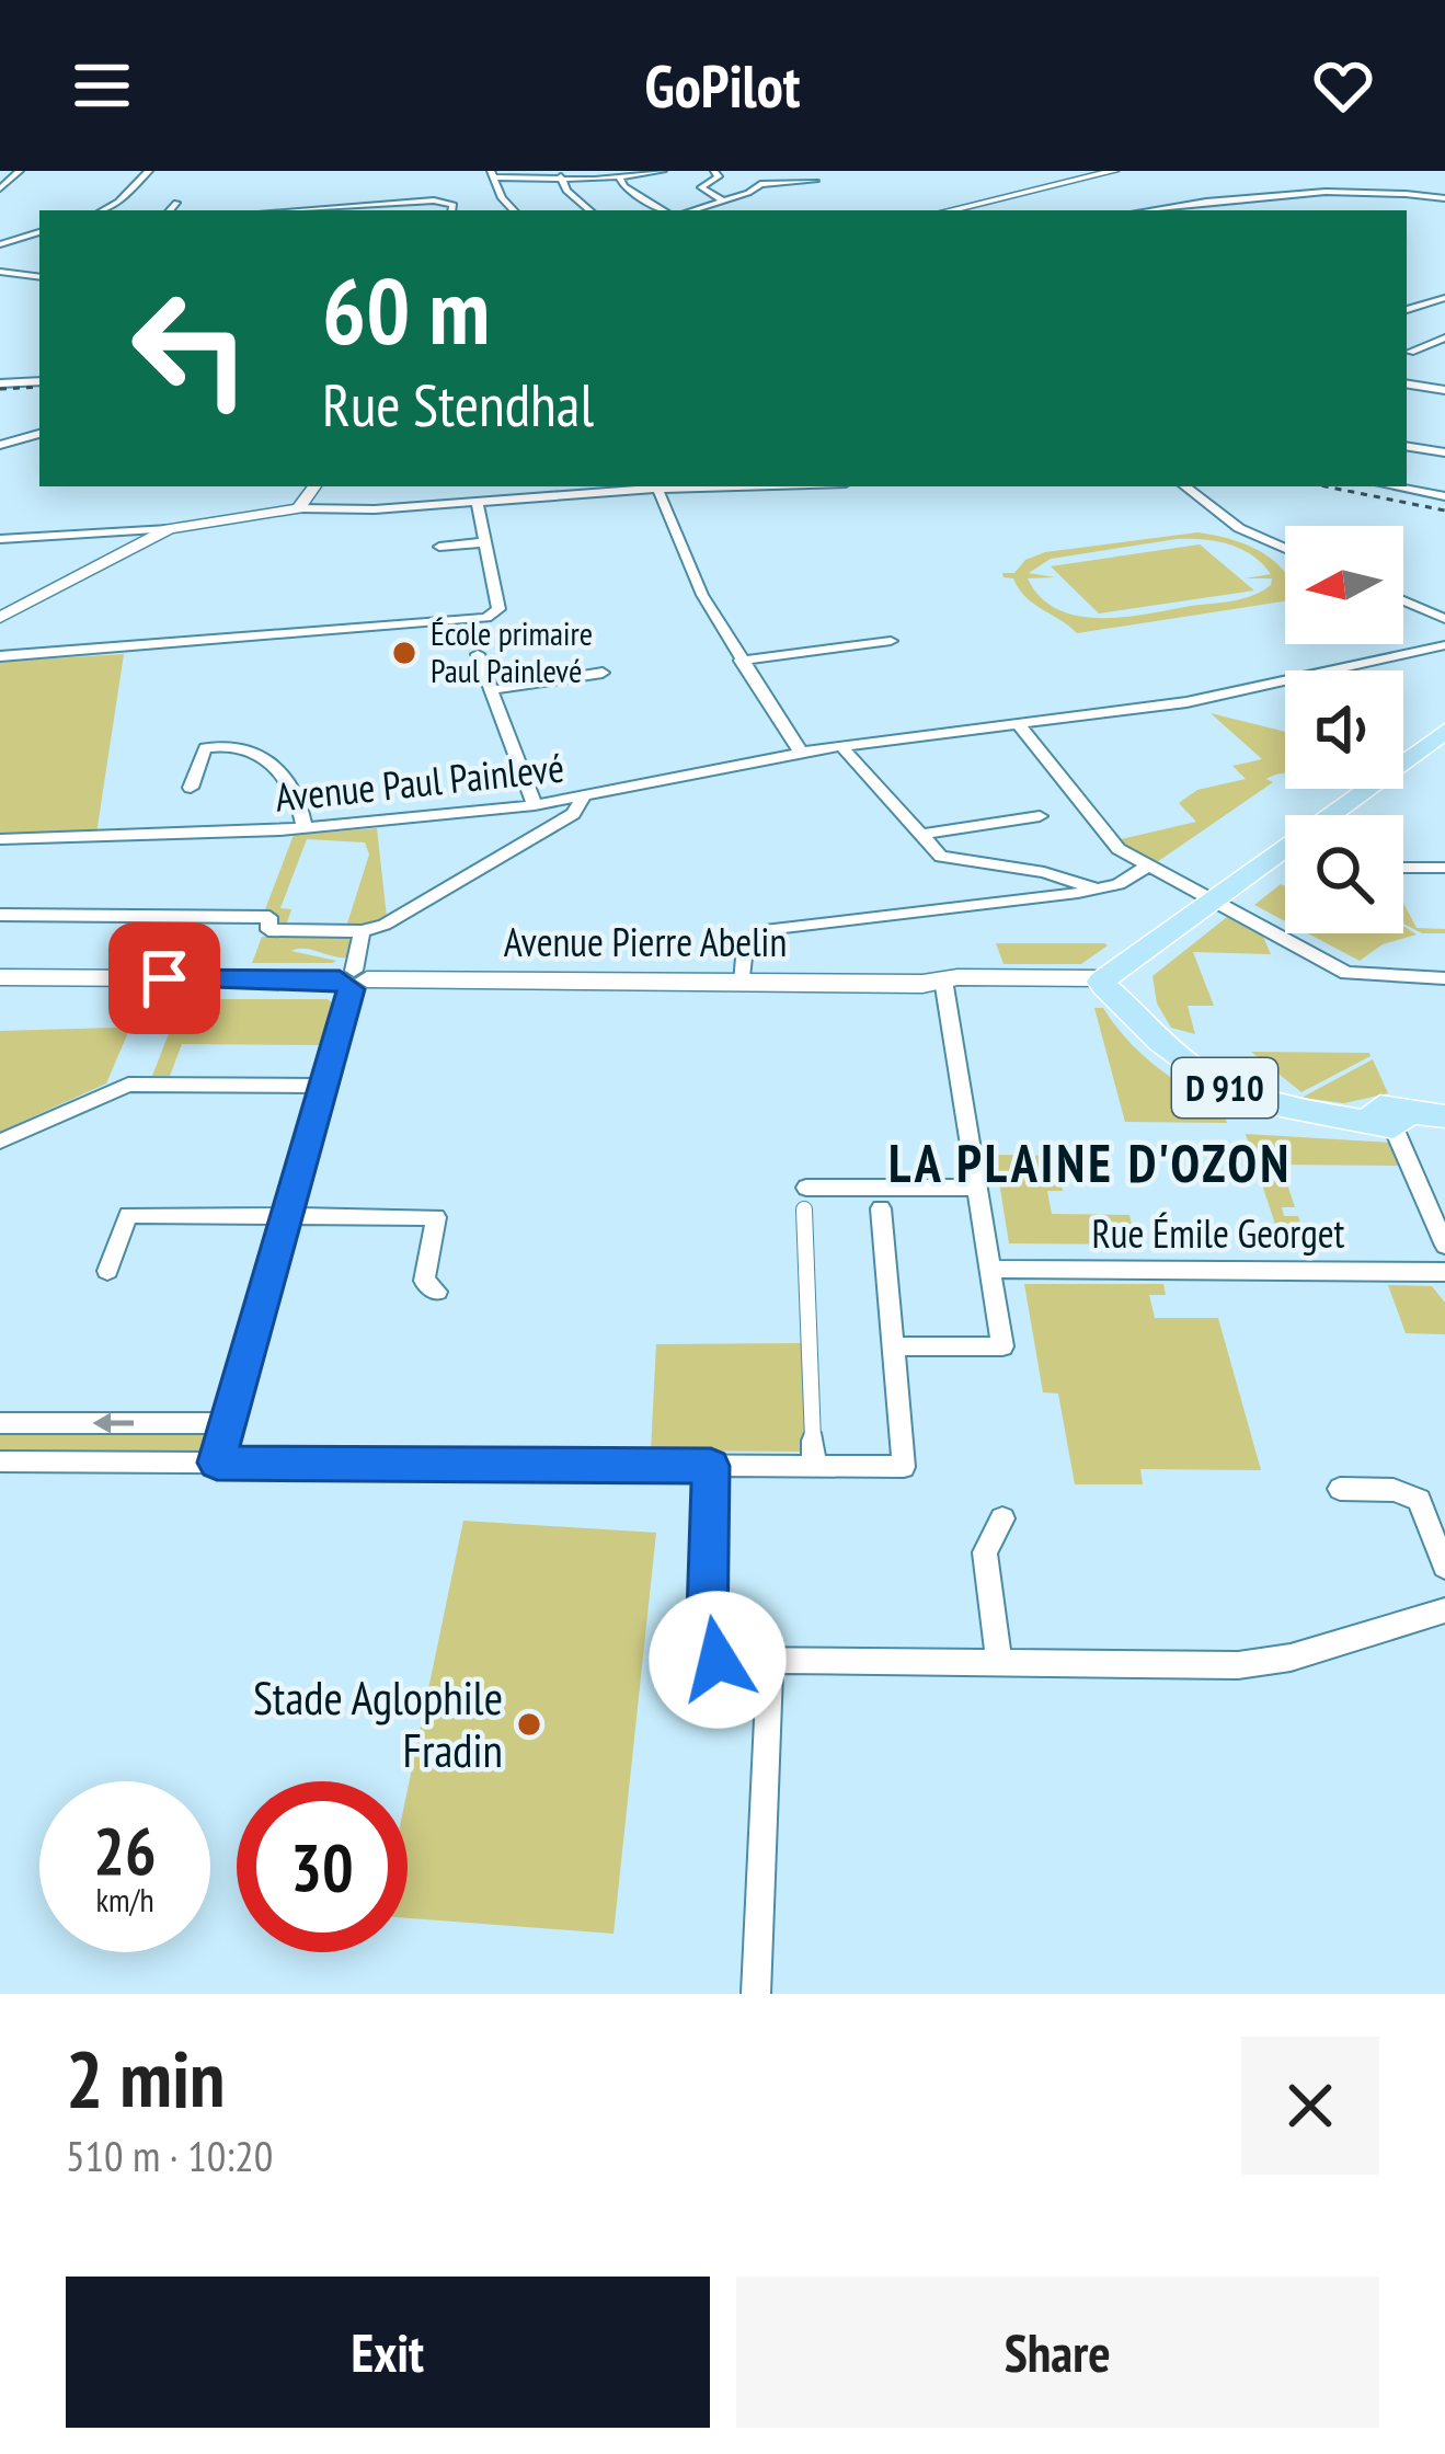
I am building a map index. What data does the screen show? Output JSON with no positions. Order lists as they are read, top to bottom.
{
  "streets": {
    "main road": ["Avenue Pierre Abelin", "D 910"],
    "street": ["Avenue Paul Painlevé", "Rue Émile Georget"]
  },
  "crossings": [
    ["Avenue Pierre Abelin", "D 910"]
  ],
  "districts": ["LA PLAINE D'OZON"],
  "places": ["École primaire Paul Painlevé", "Stade Aglophile Fradin"],
  "north": "left",
  "page": {
    "header": "GoPilot",
    "turn": ["60 m", "Rue Stendhal"],
    "speed": "26 km/h",
    "limit": "30",
    "heading": ["2 min", "510 m · 10:20"],
    "buttons": ["Exit", "Share"]
  }
}
